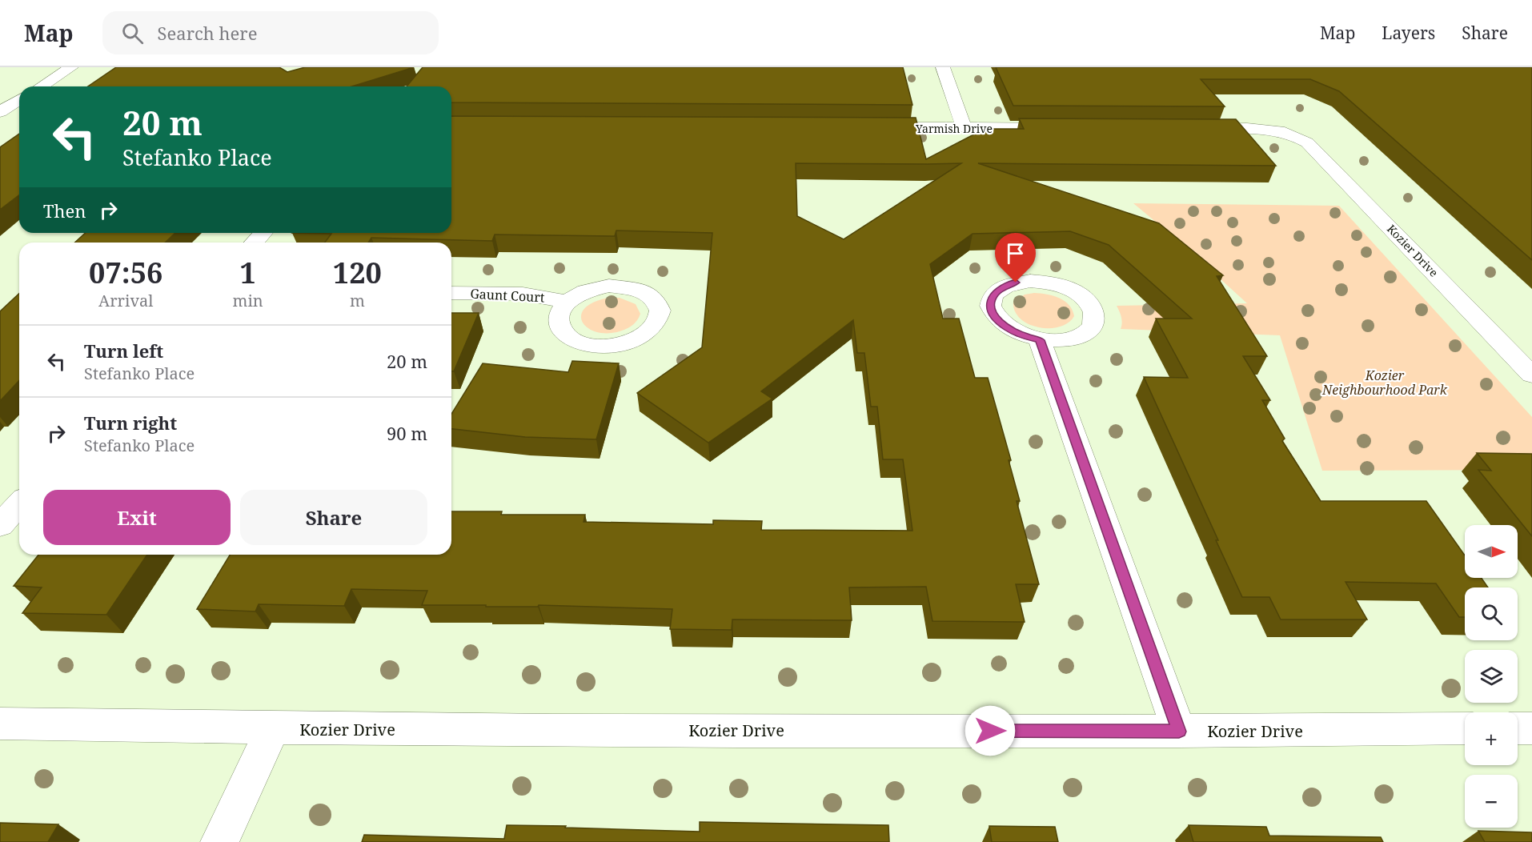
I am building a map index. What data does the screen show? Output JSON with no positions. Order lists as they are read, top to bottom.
{
  "streets": {
    "street": ["Yarmish Drive", "Kozier Drive", "Gaunt Court"]
  },
  "parks": ["Kozier Neighbourhood Park"],
  "north": "right",
  "page": {
    "header": "Map",
    "search": "Search here",
    "nav": ["Map", "Layers", "Share"],
    "turn": ["20 m", "Stefanko Place"],
    "then": "Then",
    "eta": [
      "07:56",
      "Arrival",
      "1",
      "min",
      "120",
      "m"
    ],
    "list": [
      {
        "name": "Turn left",
        "note": "Stefanko Place",
        "value": "20 m"
      },
      {
        "name": "Turn right",
        "note": "Stefanko Place",
        "value": "90 m"
      }
    ],
    "buttons": ["Exit", "Share"],
    "map_buttons": ["+", "−"]
  }
}
